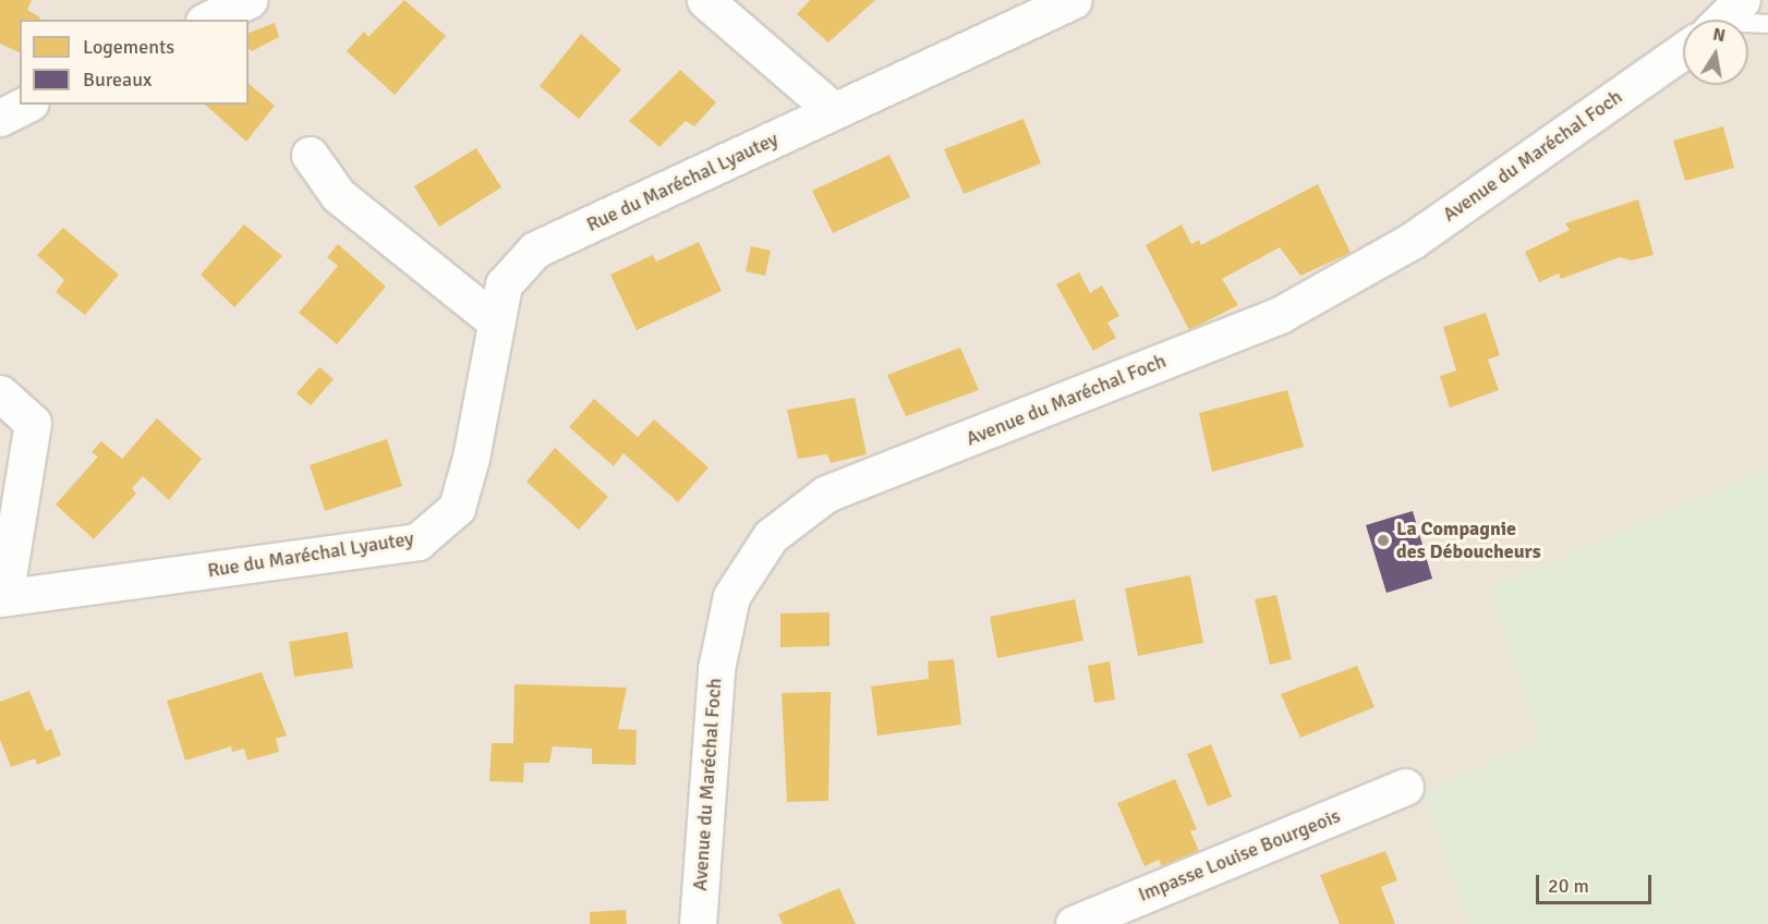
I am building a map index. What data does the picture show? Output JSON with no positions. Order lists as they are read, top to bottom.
{
  "streets": {
    "street": ["Avenue du Maréchal Foch", "Rue du Maréchal Lyautey", "Impasse Louise Bourgeois"]
  },
  "places": ["La Compagnie des Déboucheurs"],
  "legend": ["Logements", "Bureaux"],
  "scale_bar": "20 m",
  "north": "top"
}
